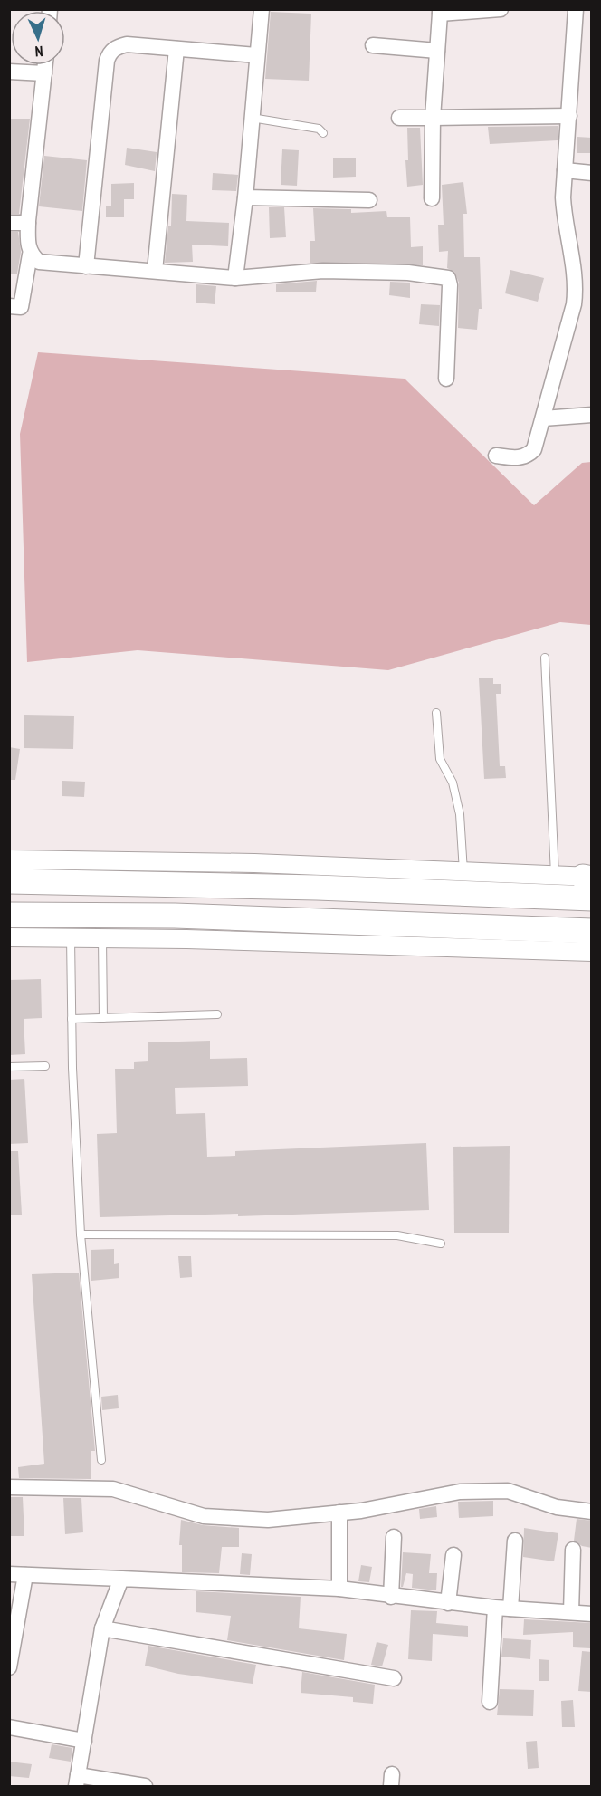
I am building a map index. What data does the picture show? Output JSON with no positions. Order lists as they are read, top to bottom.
{
  "north": "bottom"
}
